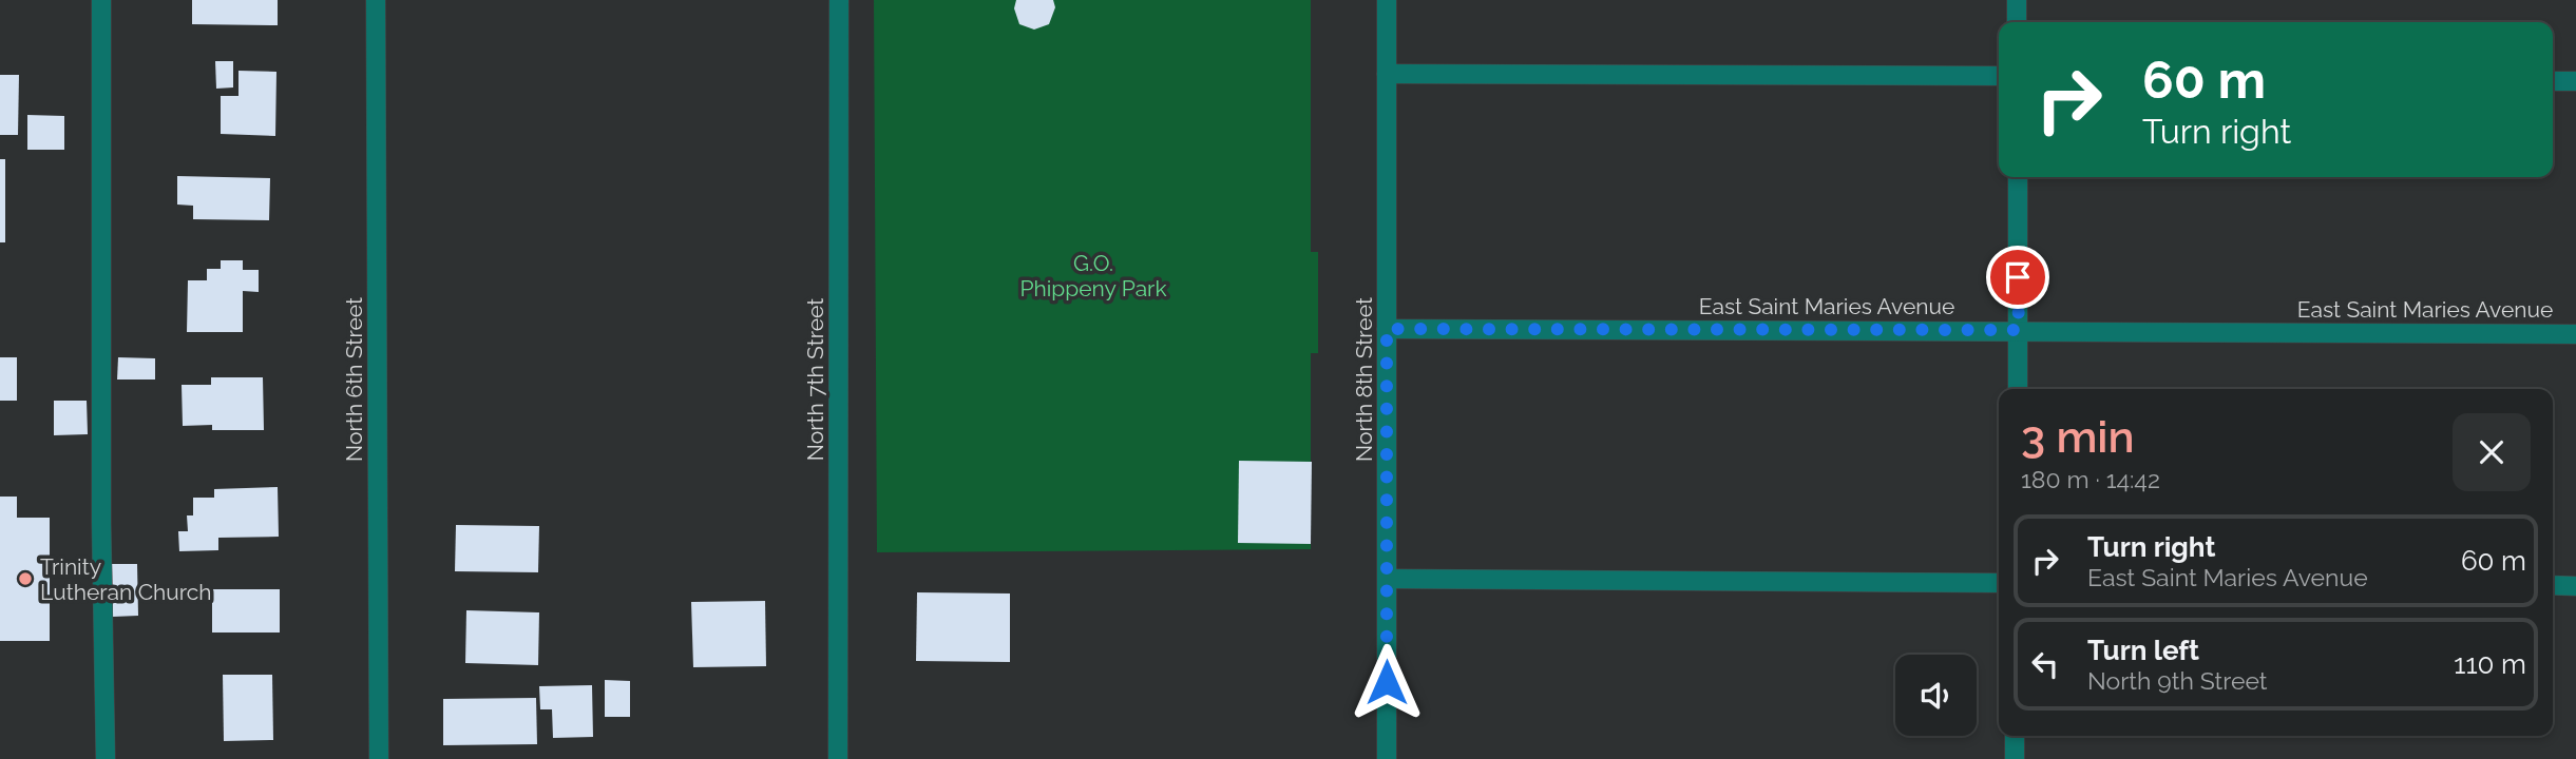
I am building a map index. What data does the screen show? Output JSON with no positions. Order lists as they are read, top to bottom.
{
  "streets": {
    "street": [
      "East Saint Maries Avenue",
      "North 6th Street",
      "North 7th Street",
      "North 8th Street"
    ]
  },
  "crossings": [
    ["East Saint Maries Avenue", "North 8th Street"]
  ],
  "parks": ["G.O. Phippeny Park"],
  "places": ["Trinity Lutheran Church"],
  "page": {
    "turn": ["60 m", "Turn right"],
    "heading": ["3 min", "180 m · 14:42"],
    "list": [
      {
        "name": "Turn right",
        "note": "East Saint Maries Avenue",
        "value": "60 m"
      },
      {
        "name": "Turn left",
        "note": "North 9th Street",
        "value": "110 m"
      }
    ]
  }
}
